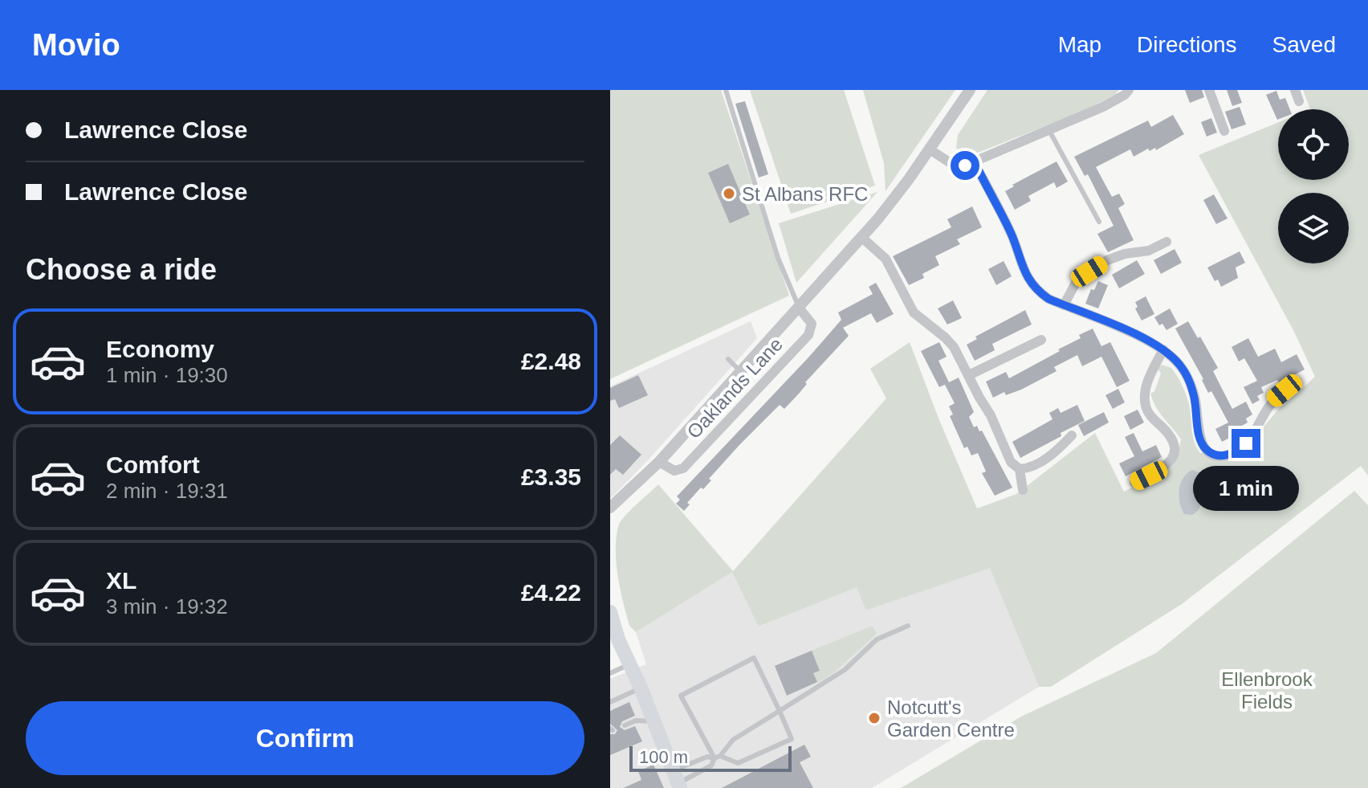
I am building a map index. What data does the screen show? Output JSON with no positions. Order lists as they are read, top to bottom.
{
  "streets": {
    "street": ["Oaklands Lane"]
  },
  "parks": ["Ellenbrook Fields"],
  "places": ["St Albans RFC", "Notcutt's Garden Centre"],
  "scale_bar": "100 m",
  "page": {
    "header": "Movio",
    "nav": ["Map", "Directions", "Saved"],
    "banner": ["Lawrence Close", "Lawrence Close"],
    "heading": "Choose a ride",
    "list": [
      {
        "name": "Economy",
        "note": "1 min · 19:30",
        "value": "£2.48"
      },
      {
        "name": "Comfort",
        "note": "2 min · 19:31",
        "value": "£3.35"
      },
      {
        "name": "XL",
        "note": "3 min · 19:32",
        "value": "£4.22"
      }
    ],
    "bubble": "1 min",
    "buttons": "Confirm",
    "scale": "100 m"
  }
}
